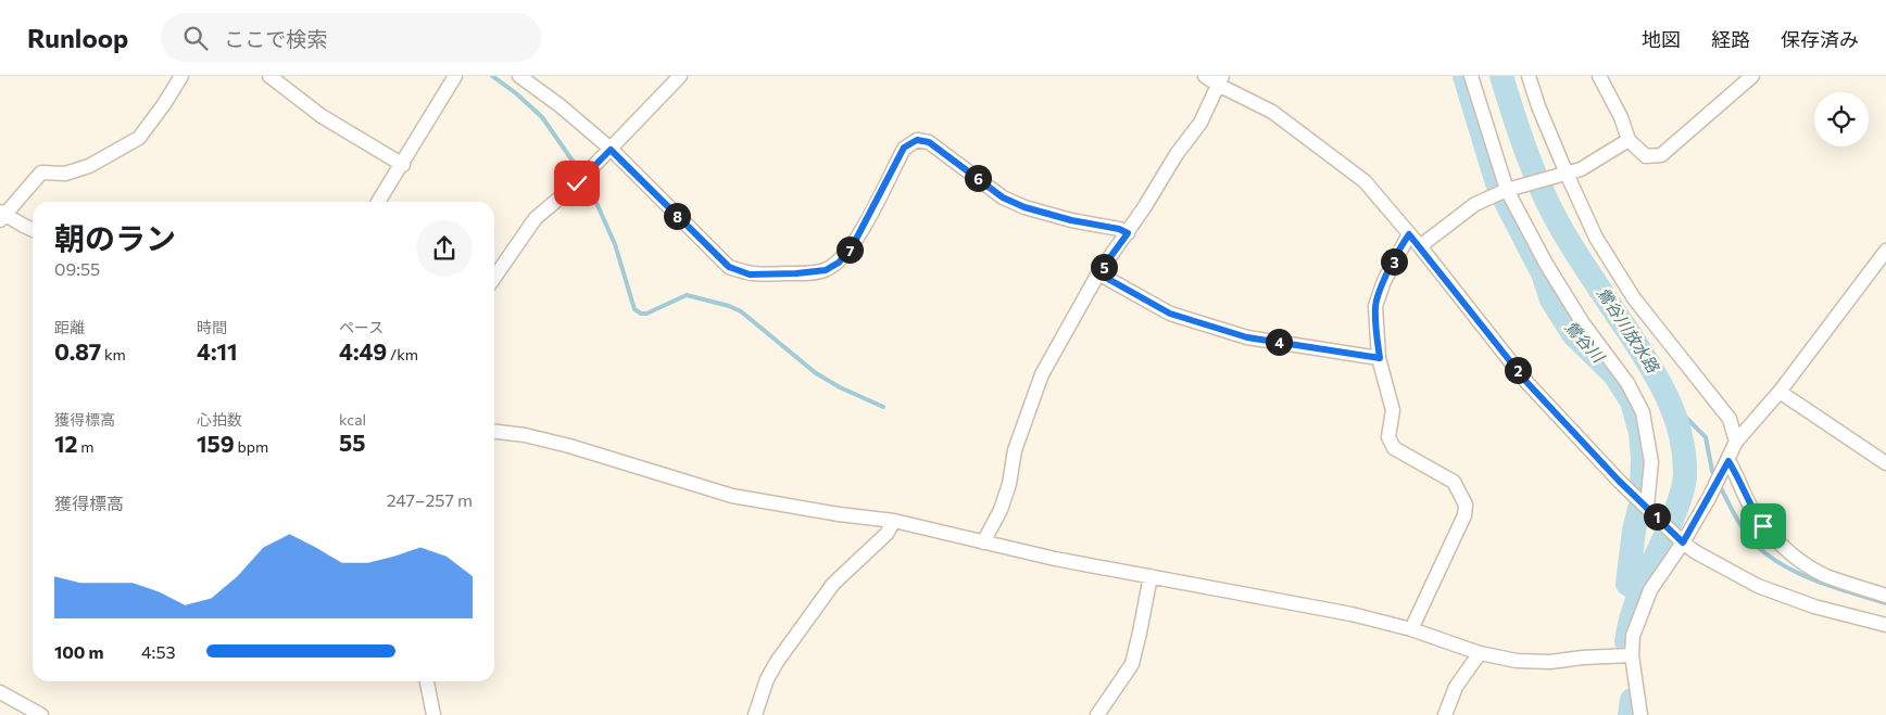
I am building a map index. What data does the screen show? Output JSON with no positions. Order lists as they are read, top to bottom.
{
  "water": ["鶯谷川放水路", "鶯谷川"],
  "page": {
    "header": "Runloop",
    "search": "ここで検索",
    "nav": ["地図", "経路", "保存済み"],
    "pins": [
      "6",
      "8",
      "7",
      "3",
      "5",
      "4",
      "2",
      "1"
    ],
    "heading": ["朝のラン", "09:55"],
    "stats": [
      ["距離", "0.87 km"],
      ["時間", "4:11"],
      ["ペース", "4:49 /km"],
      ["獲得標高", "12 m"],
      ["心拍数", "159 bpm"],
      ["kcal", "55"]
    ],
    "chart": ["獲得標高", "247–257 m"],
    "list": [
      {
        "name": "100 m",
        "note": "4:53"
      }
    ]
  }
}
